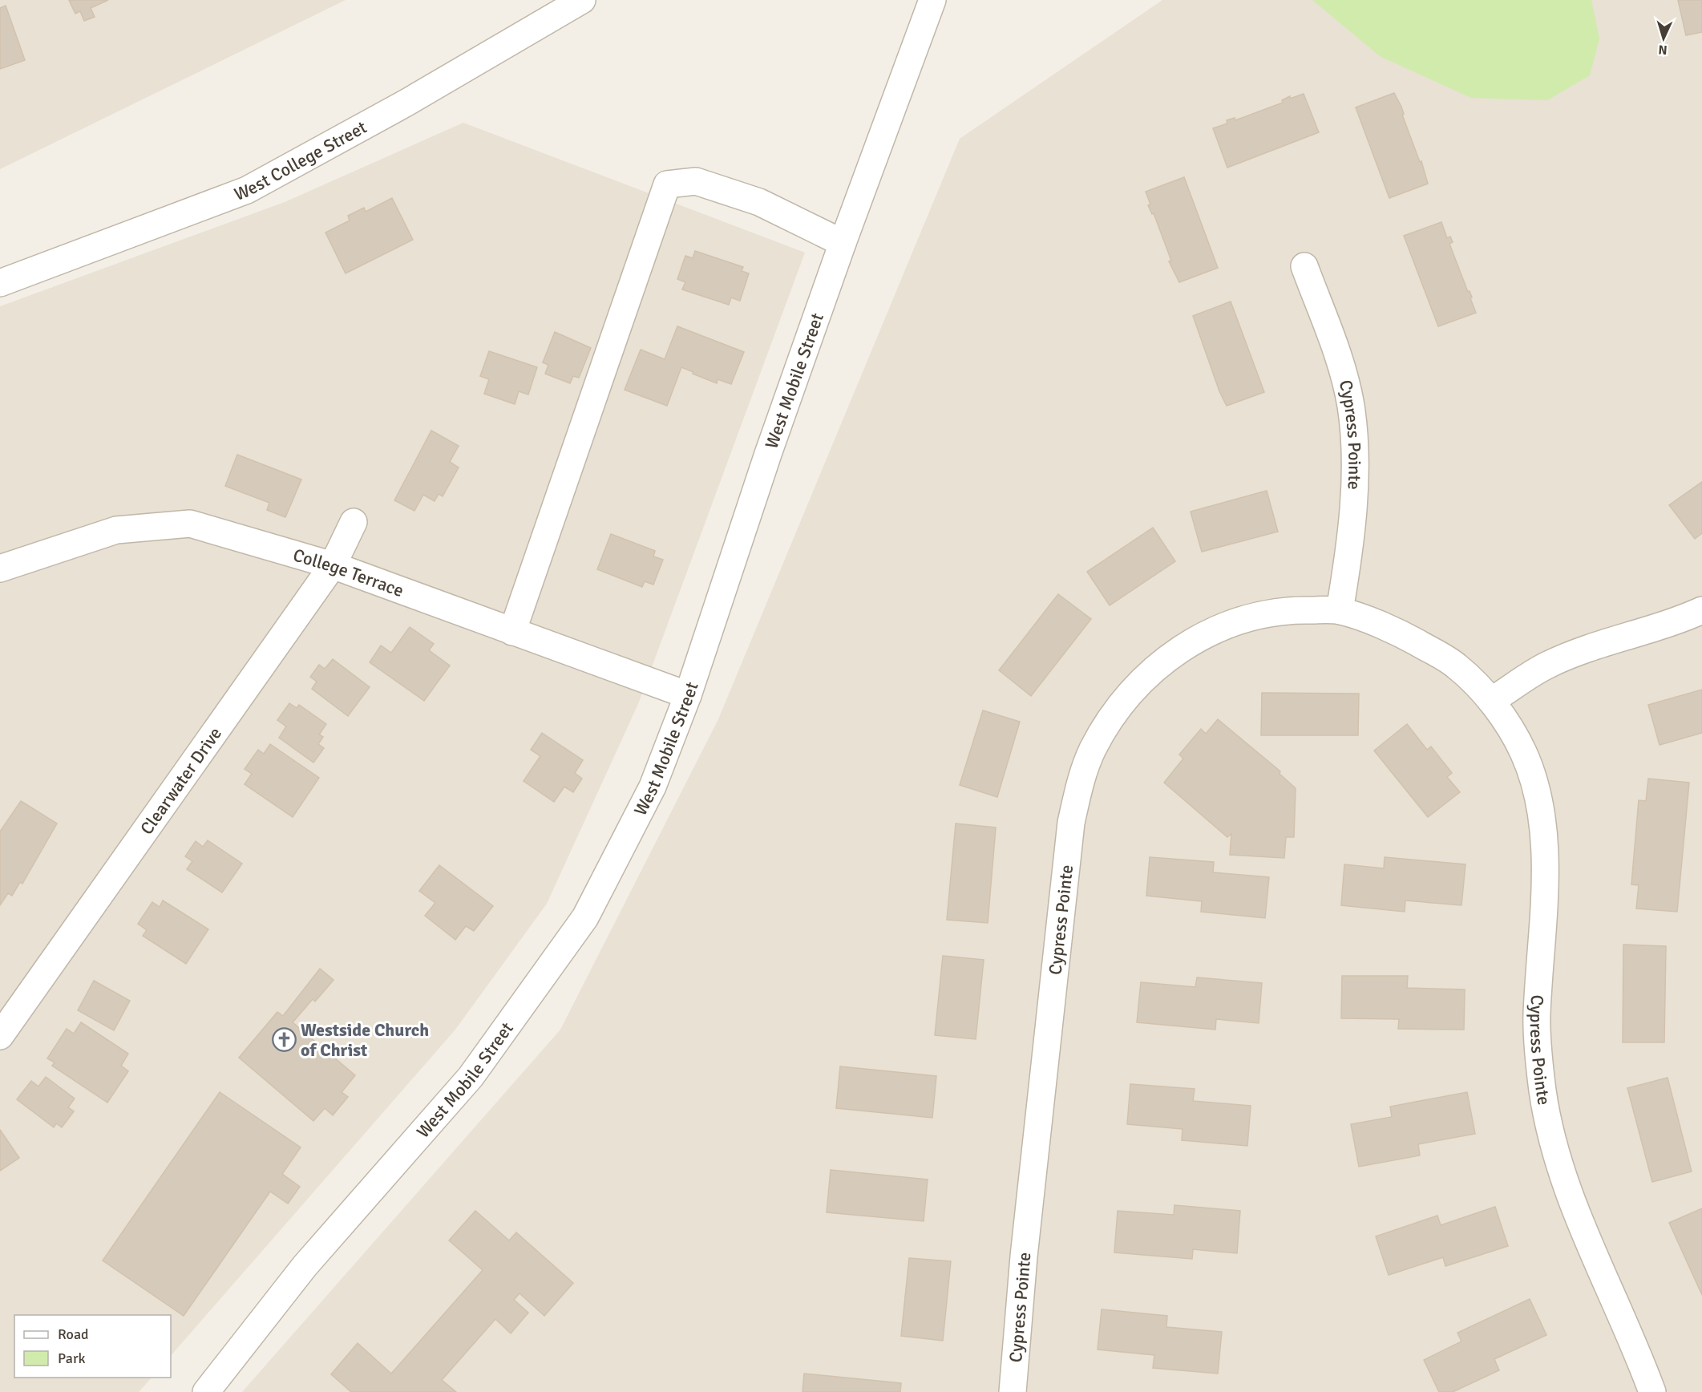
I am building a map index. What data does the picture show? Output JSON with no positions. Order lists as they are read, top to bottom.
{
  "streets": {
    "street": [
      "West College Street",
      "West Mobile Street",
      "Cypress Pointe",
      "College Terrace",
      "Clearwater Drive"
    ]
  },
  "crossings": [
    ["West Mobile Street", "College Terrace"],
    ["College Terrace", "Clearwater Drive"]
  ],
  "places": {
    "church": ["Westside Church of Christ"]
  },
  "legend": ["Road", "Park"],
  "north": "bottom"
}
